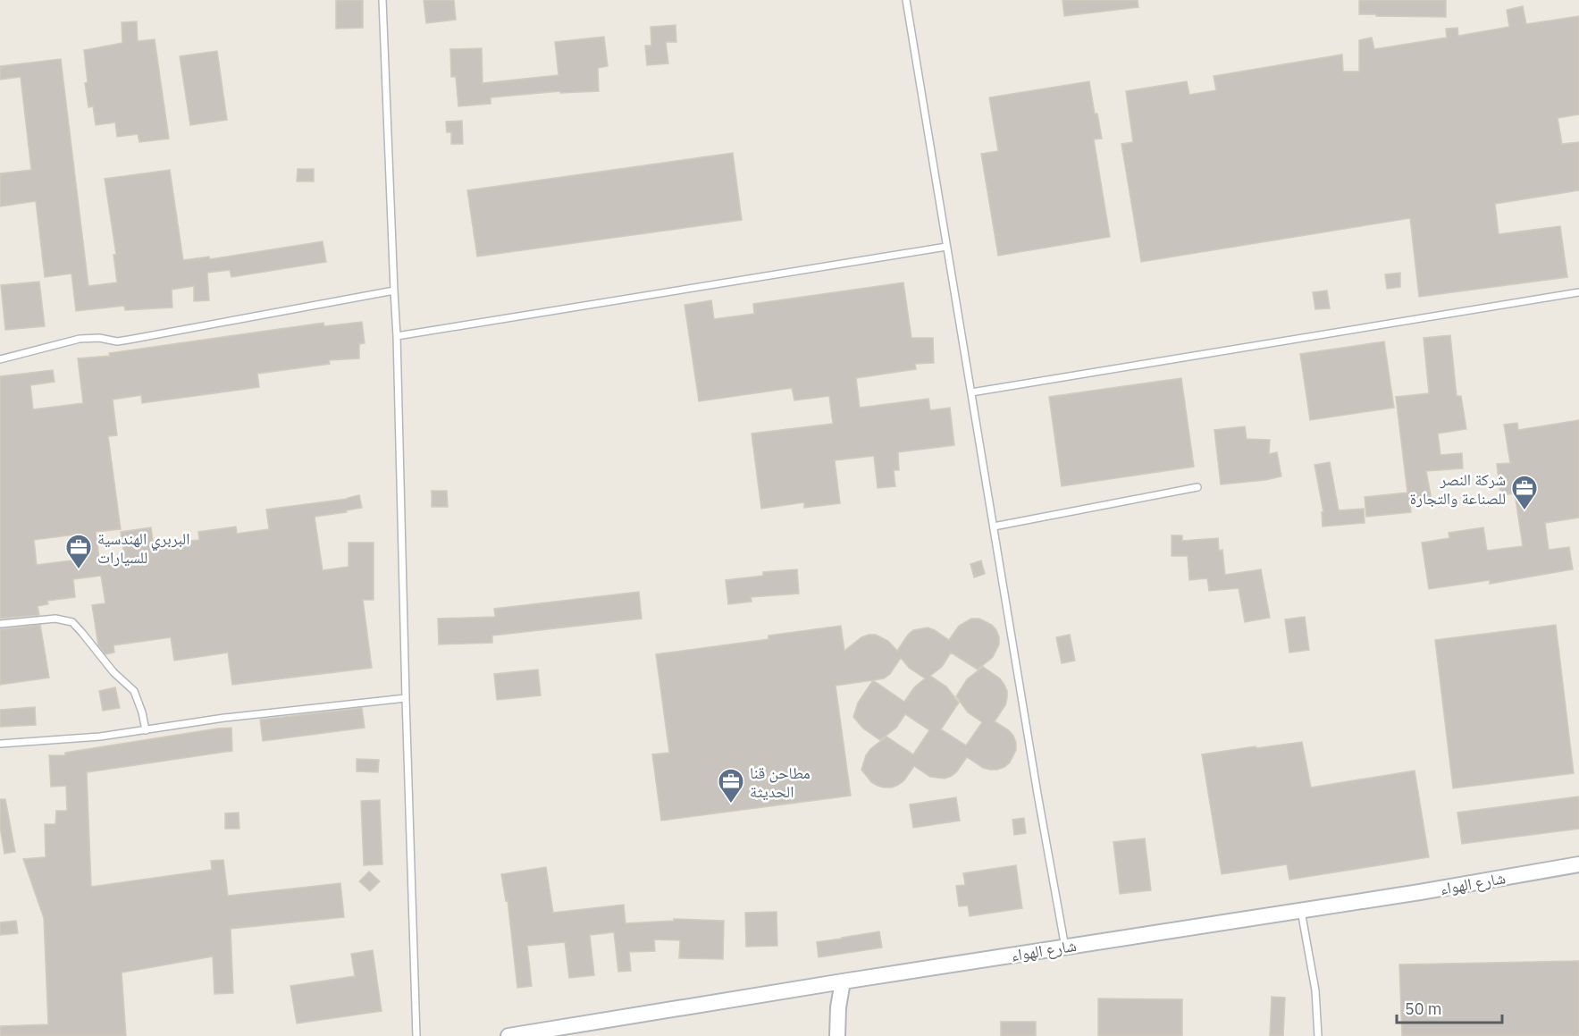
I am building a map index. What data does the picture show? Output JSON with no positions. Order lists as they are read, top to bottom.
{
  "streets": {
    "street": ["شارع الهواء"]
  },
  "places": {
    "office": ["شركة النصر للصناعة والتجارة", "البربري الهندسية للسيارات", "مطاحن قنا الحديثة"]
  },
  "scale_bar": "50 m"
}
